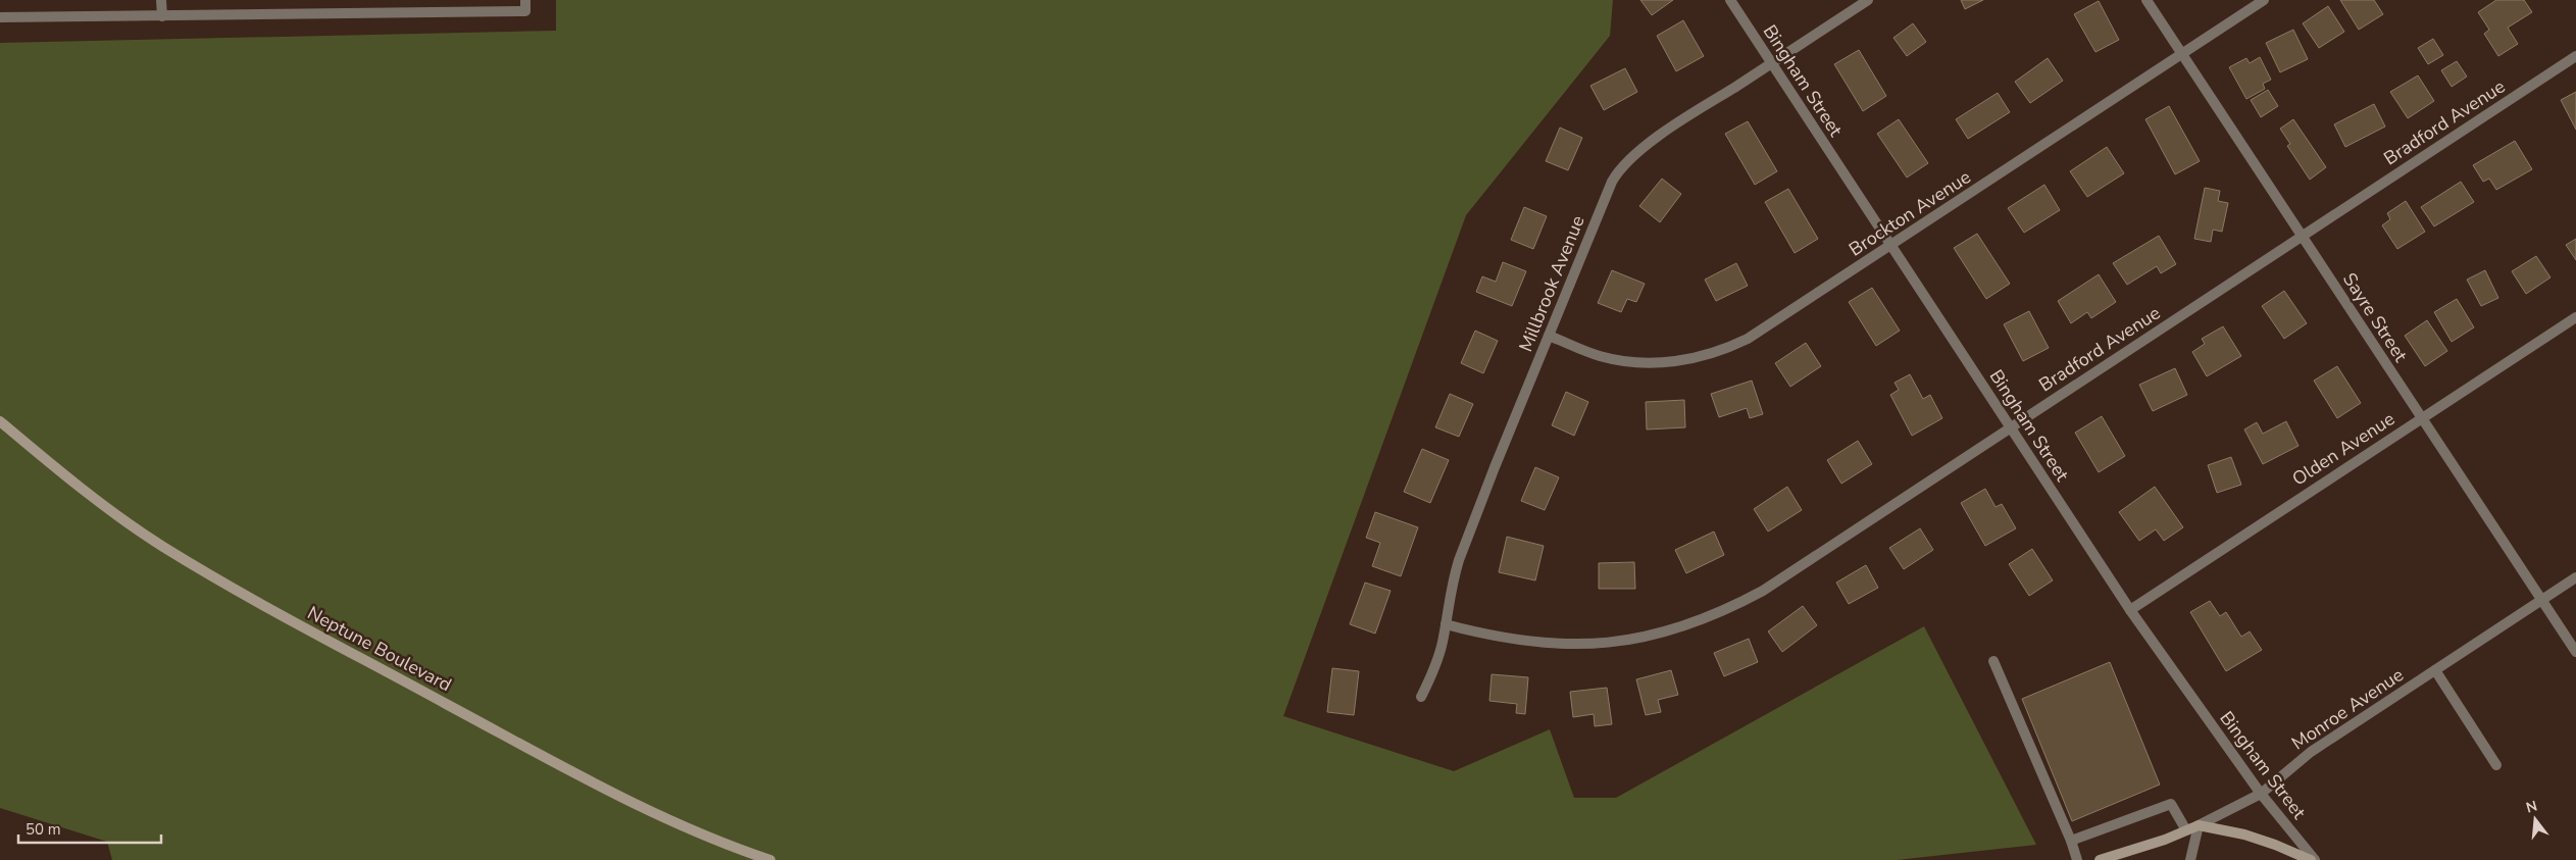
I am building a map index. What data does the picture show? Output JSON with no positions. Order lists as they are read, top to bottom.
{
  "streets": {
    "street": [
      "Bingham Street",
      "Bradford Avenue",
      "Brockton Avenue",
      "Millbrook Avenue",
      "Sayre Street",
      "Olden Avenue",
      "Neptune Boulevard",
      "Monroe Avenue"
    ]
  },
  "crossings": [
    ["Bingham Street", "Bradford Avenue"],
    ["Bingham Street", "Brockton Avenue"],
    ["Bingham Street", "Millbrook Avenue"],
    ["Bingham Street", "Olden Avenue"],
    ["Bingham Street", "Monroe Avenue"],
    ["Bradford Avenue", "Millbrook Avenue"],
    ["Bradford Avenue", "Sayre Street"],
    ["Brockton Avenue", "Millbrook Avenue"],
    ["Brockton Avenue", "Sayre Street"],
    ["Sayre Street", "Olden Avenue"],
    ["Sayre Street", "Monroe Avenue"]
  ],
  "scale_bar": "50 m",
  "north": "top"
}
